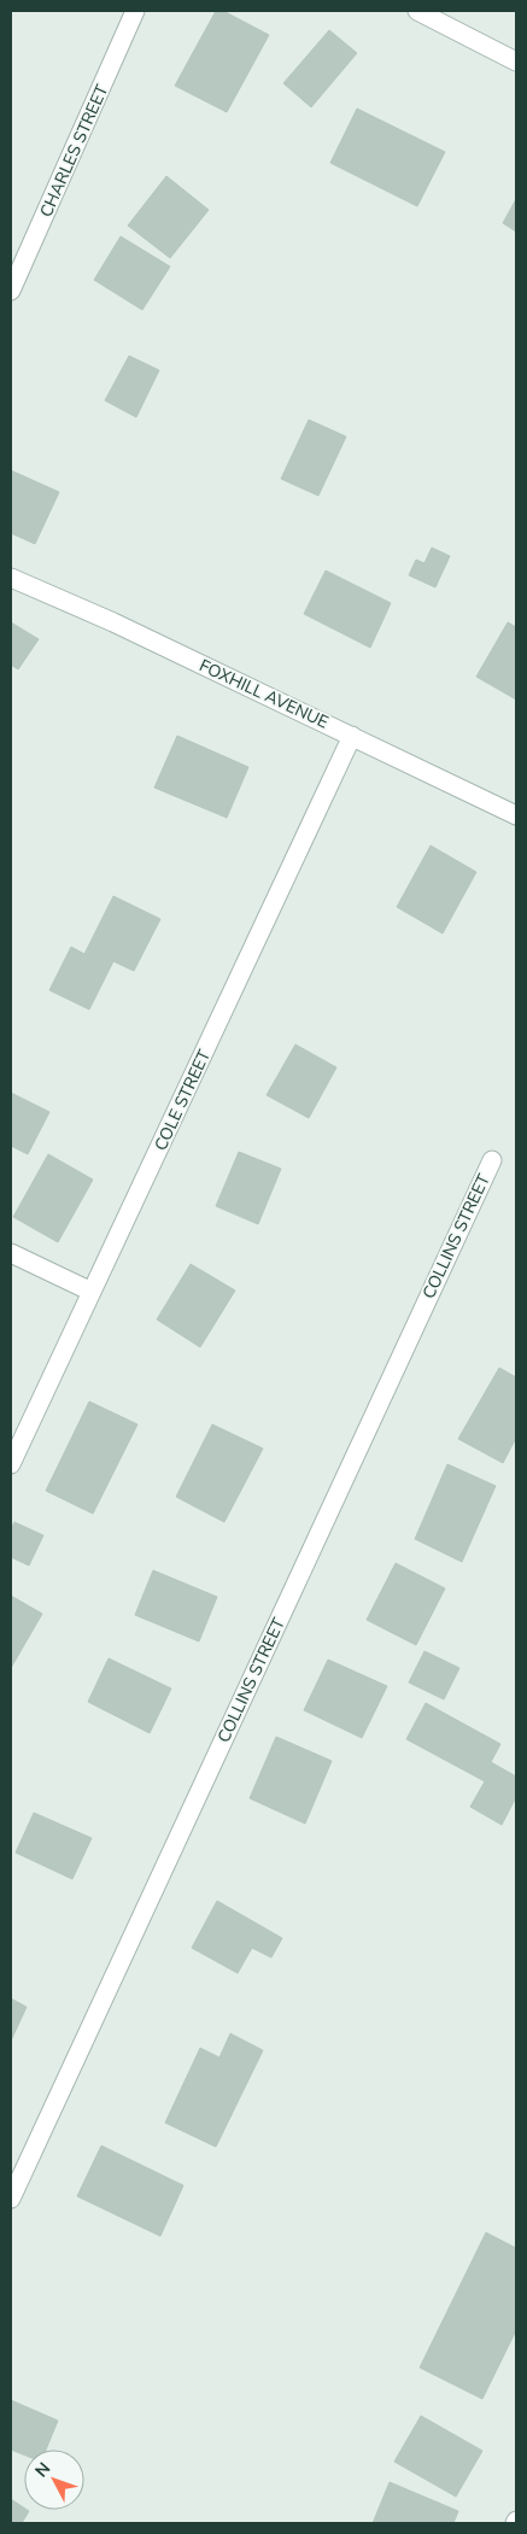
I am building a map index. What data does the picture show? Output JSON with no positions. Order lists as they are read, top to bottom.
{
  "streets": {
    "street": [
      "CHARLES STREET",
      "FOXHILL AVENUE",
      "COLE STREET",
      "COLLINS STREET"
    ]
  },
  "crossings": [
    ["FOXHILL AVENUE", "COLE STREET"]
  ],
  "north": "top left"
}
